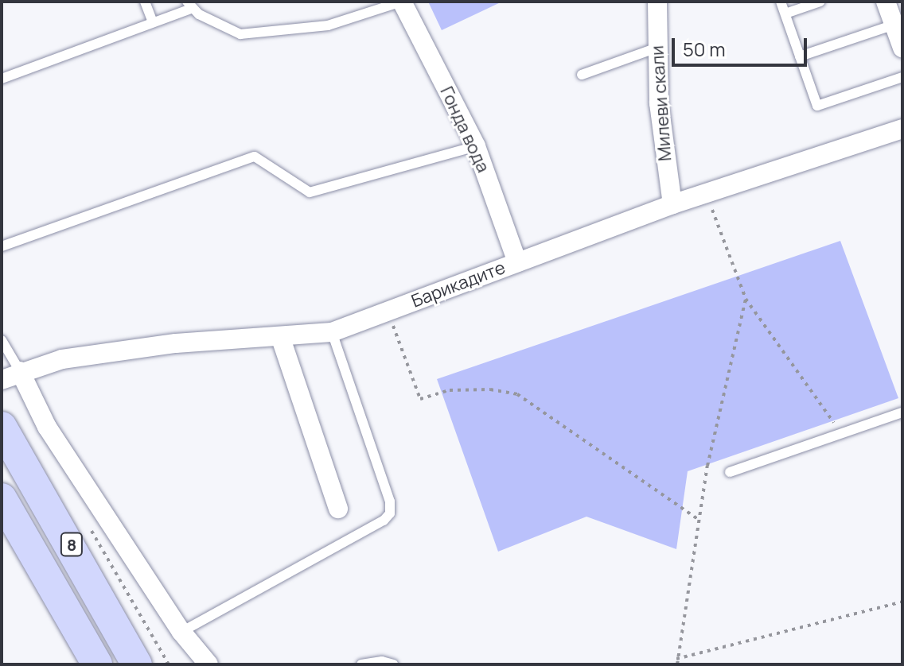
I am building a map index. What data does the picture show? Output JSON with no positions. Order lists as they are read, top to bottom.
{
  "streets": {
    "main road": ["8"],
    "street": ["Милеви скали", "Гонда вода", "Барикадите"]
  },
  "crossings": [
    ["Милеви скали", "Барикадите"],
    ["Гонда вода", "Барикадите"]
  ],
  "scale_bar": "50 m"
}
